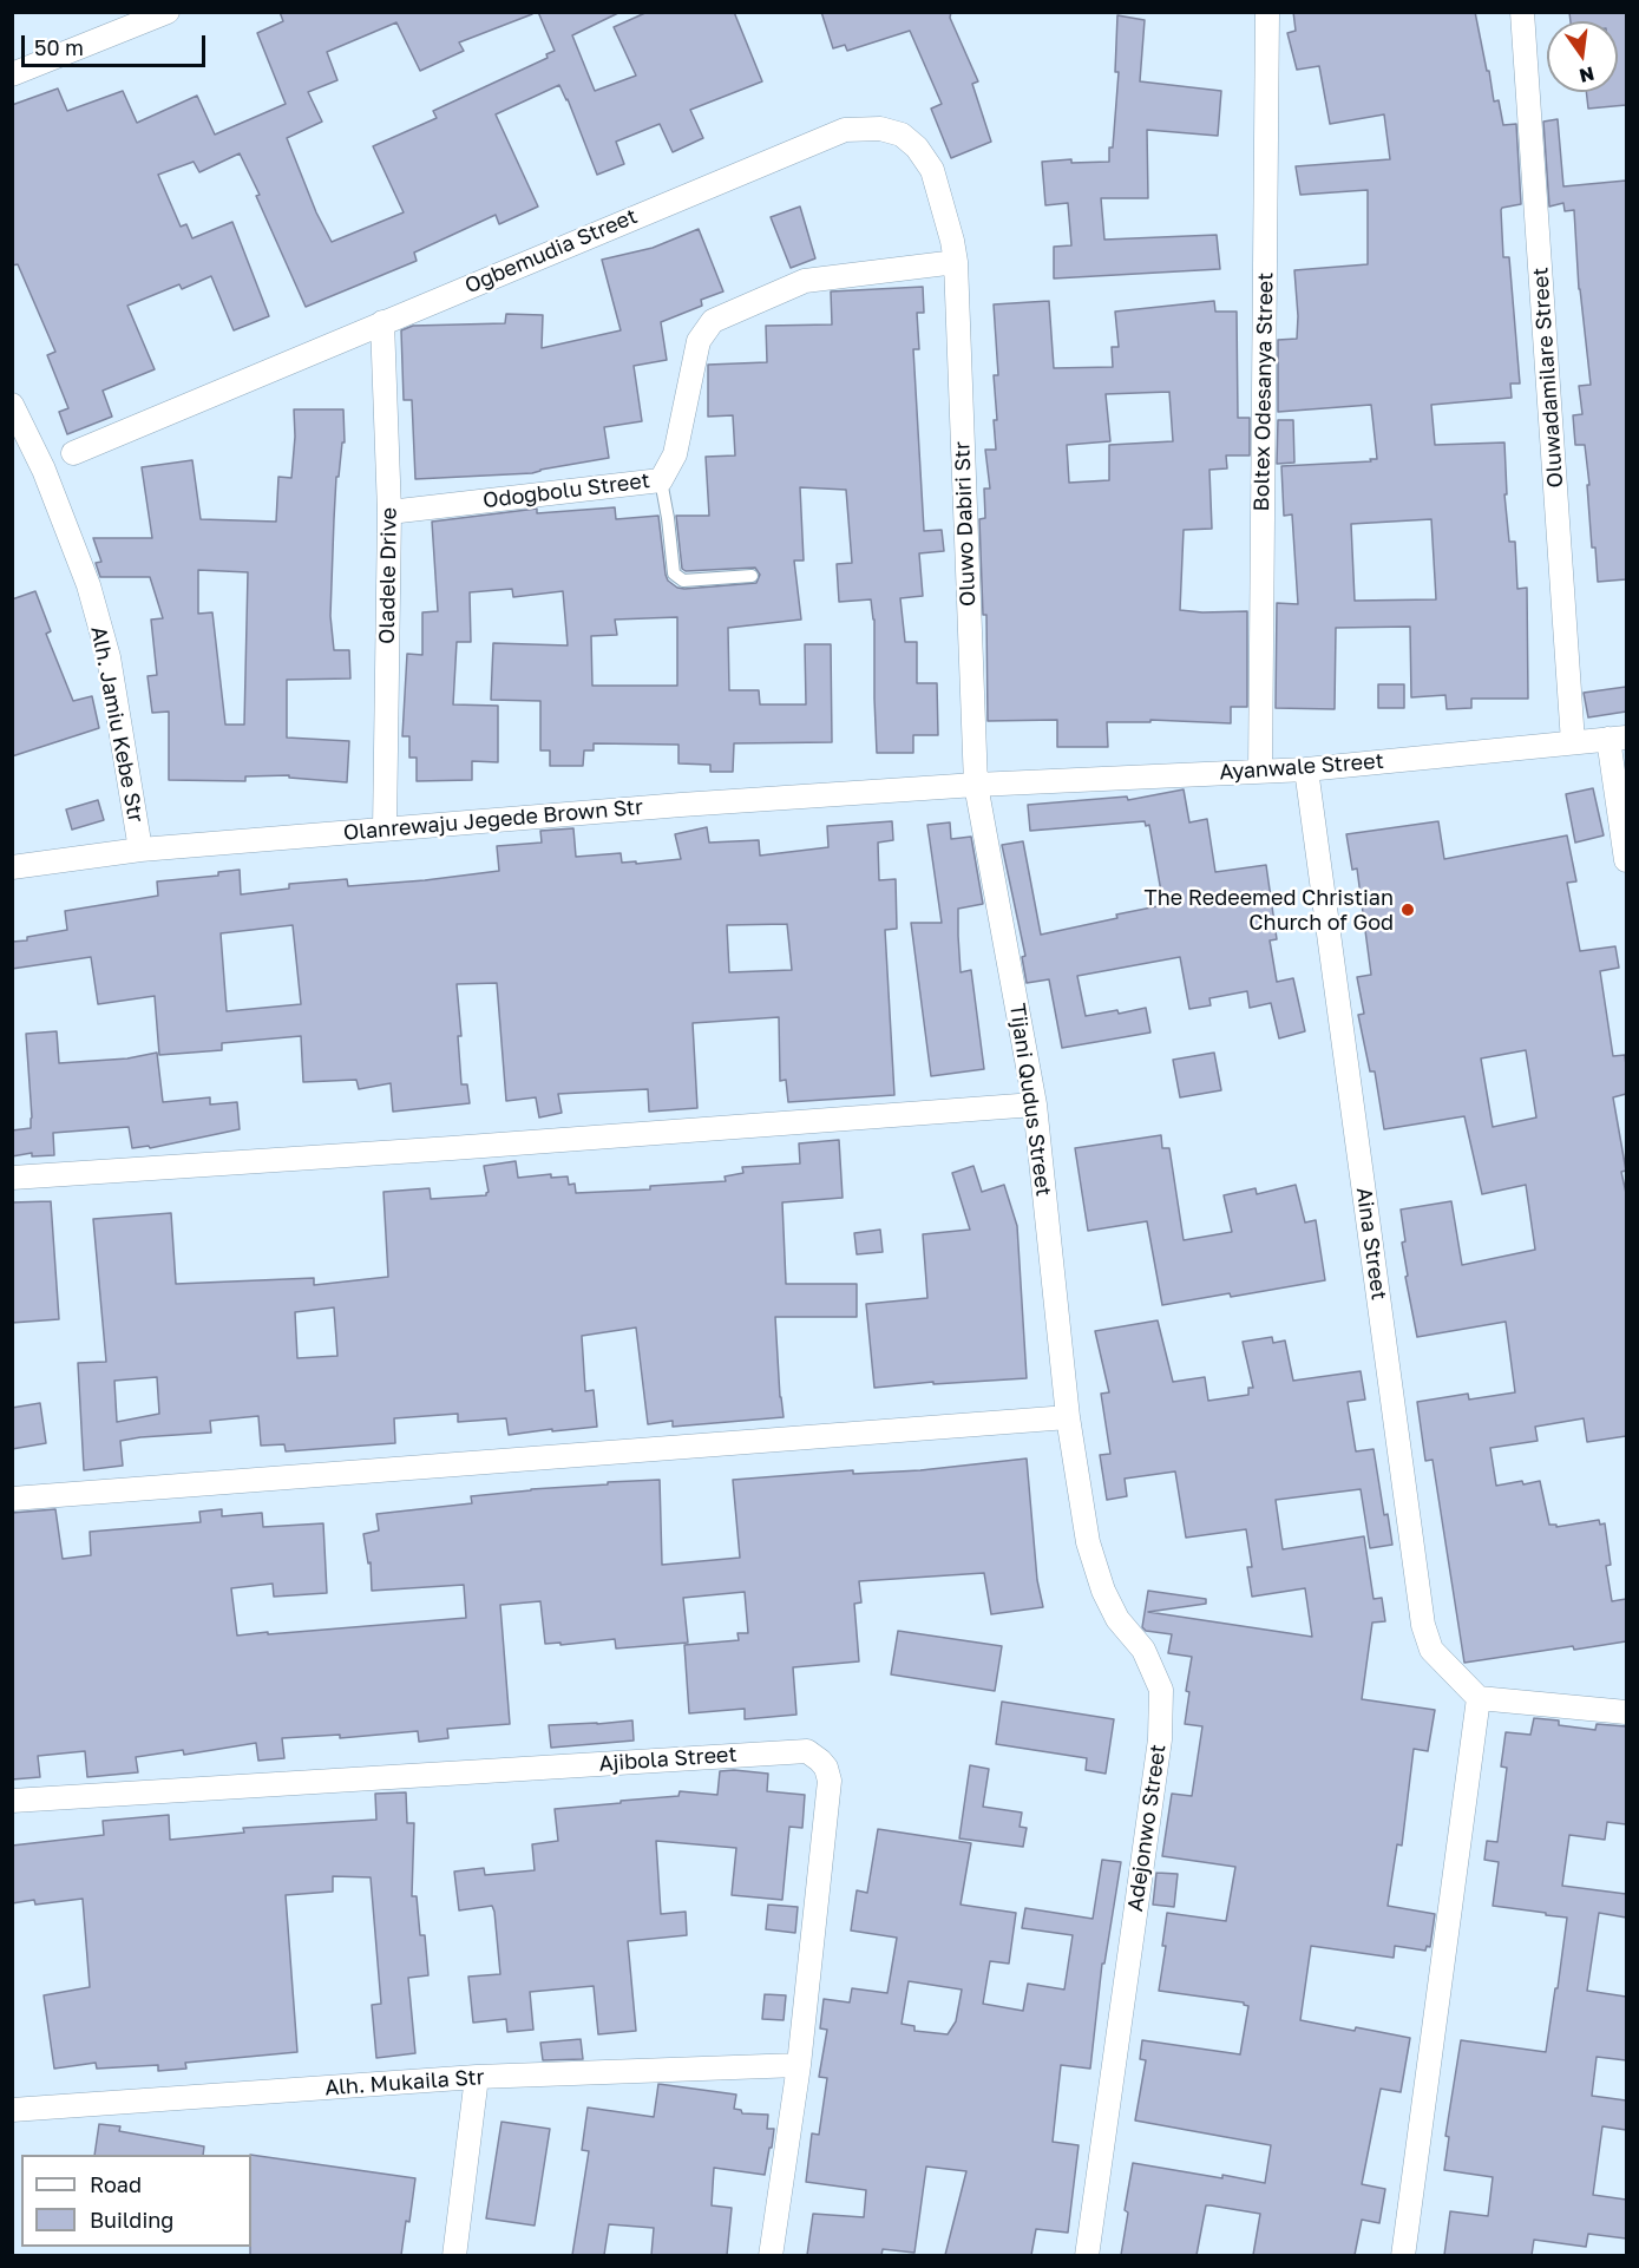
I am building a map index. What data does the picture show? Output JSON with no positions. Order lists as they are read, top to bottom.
{
  "streets": {
    "street": [
      "Ogbemudia Street",
      "Oluwadamilare Street",
      "Boltex Odesanya Street",
      "Odogbolu Street",
      "Oluwo Dabiri Str",
      "Oladele Drive",
      "Alh. Jamiu Kebe Str",
      "Ayanwale Street",
      "Olanrewaju Jegede Brown Str",
      "Tijani Qudus Street",
      "Aina Street",
      "Ajibola Street",
      "Adejonwo Street",
      "Alh. Mukaila Str"
    ]
  },
  "crossings": [
    ["Ogbemudia Street", "Odogbolu Street"],
    ["Ogbemudia Street", "Oluwo Dabiri Str"],
    ["Ogbemudia Street", "Oladele Drive"],
    ["Oluwadamilare Street", "Ayanwale Street"],
    ["Boltex Odesanya Street", "Ayanwale Street"],
    ["Odogbolu Street", "Oluwo Dabiri Str"],
    ["Odogbolu Street", "Oladele Drive"],
    ["Oluwo Dabiri Str", "Ayanwale Street"],
    ["Oluwo Dabiri Str", "Olanrewaju Jegede Brown Str"],
    ["Oluwo Dabiri Str", "Tijani Qudus Street"],
    ["Oladele Drive", "Olanrewaju Jegede Brown Str"],
    ["Alh. Jamiu Kebe Str", "Olanrewaju Jegede Brown Str"],
    ["Ayanwale Street", "Olanrewaju Jegede Brown Str"],
    ["Ayanwale Street", "Tijani Qudus Street"],
    ["Ayanwale Street", "Aina Street"],
    ["Olanrewaju Jegede Brown Str", "Tijani Qudus Street"],
    ["Tijani Qudus Street", "Adejonwo Street"],
    ["Ajibola Street", "Alh. Mukaila Str"]
  ],
  "places": ["The Redeemed Christian Church of God"],
  "legend": ["Road", "Building"],
  "scale_bar": "50 m",
  "north": "bottom"
}
